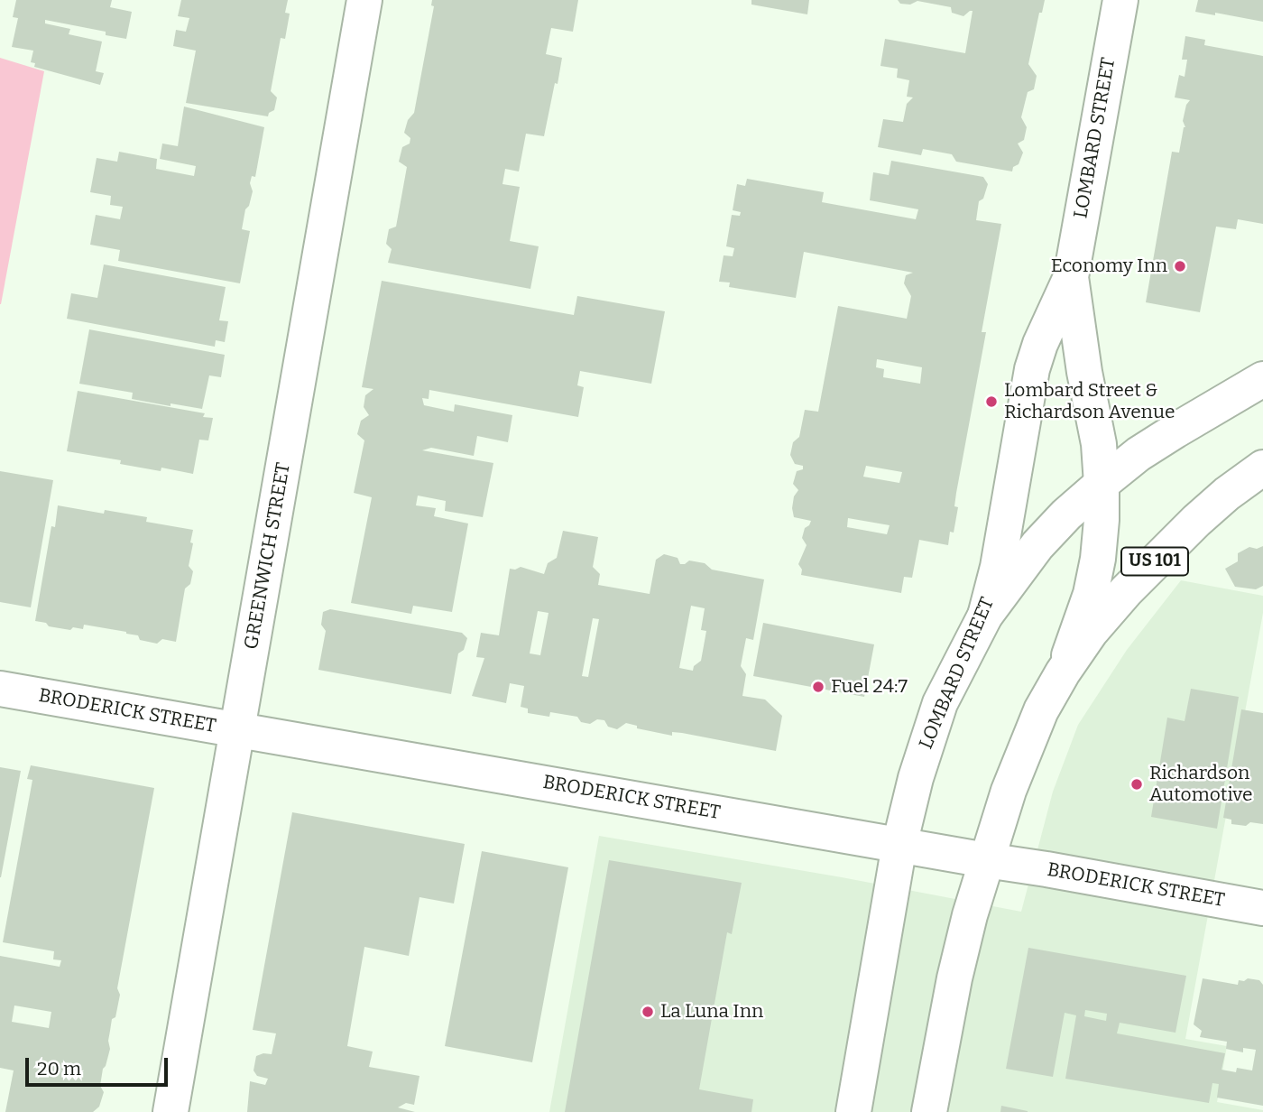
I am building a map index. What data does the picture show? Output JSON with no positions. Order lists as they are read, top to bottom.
{
  "streets": {
    "main road": [
      "LOMBARD STREET",
      "GREENWICH STREET",
      "US 101",
      "BRODERICK STREET"
    ]
  },
  "crossings": [
    ["LOMBARD STREET", "US 101"],
    ["LOMBARD STREET", "BRODERICK STREET"],
    ["GREENWICH STREET", "BRODERICK STREET"]
  ],
  "places": [
    "Economy Inn",
    "Lombard Street & Richardson Avenue",
    "Fuel 24:7",
    "Richardson Automotive",
    "La Luna Inn"
  ],
  "scale_bar": "20 m"
}
